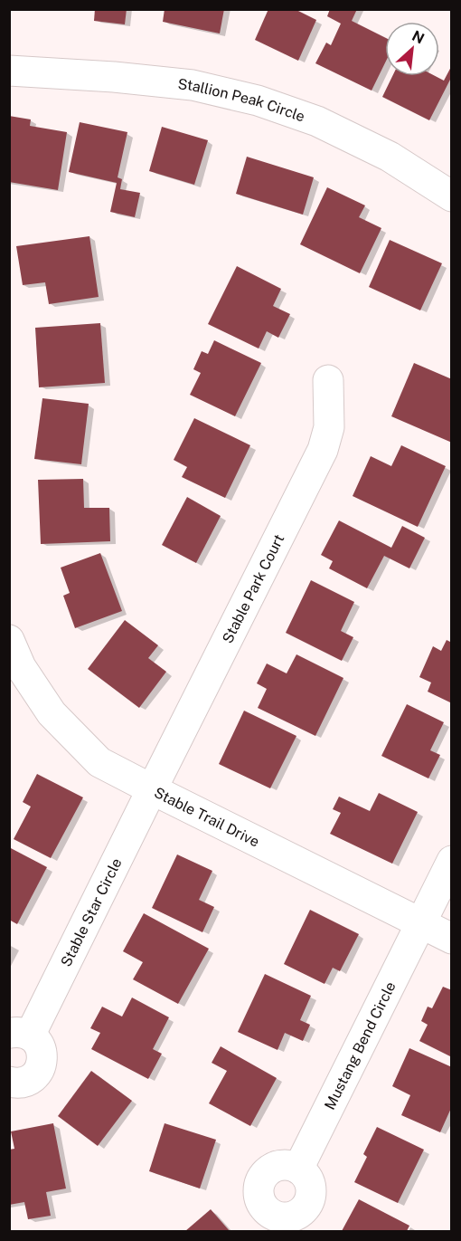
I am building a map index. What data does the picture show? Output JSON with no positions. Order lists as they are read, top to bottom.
{
  "streets": {
    "street": [
      "Stallion Peak Circle",
      "Stable Park Court",
      "Stable Trail Drive",
      "Stable Star Circle",
      "Mustang Bend Circle"
    ]
  },
  "crossings": [
    ["Stable Park Court", "Stable Trail Drive"],
    ["Stable Park Court", "Stable Star Circle"],
    ["Stable Trail Drive", "Stable Star Circle"],
    ["Stable Trail Drive", "Mustang Bend Circle"]
  ],
  "north": "top right"
}
